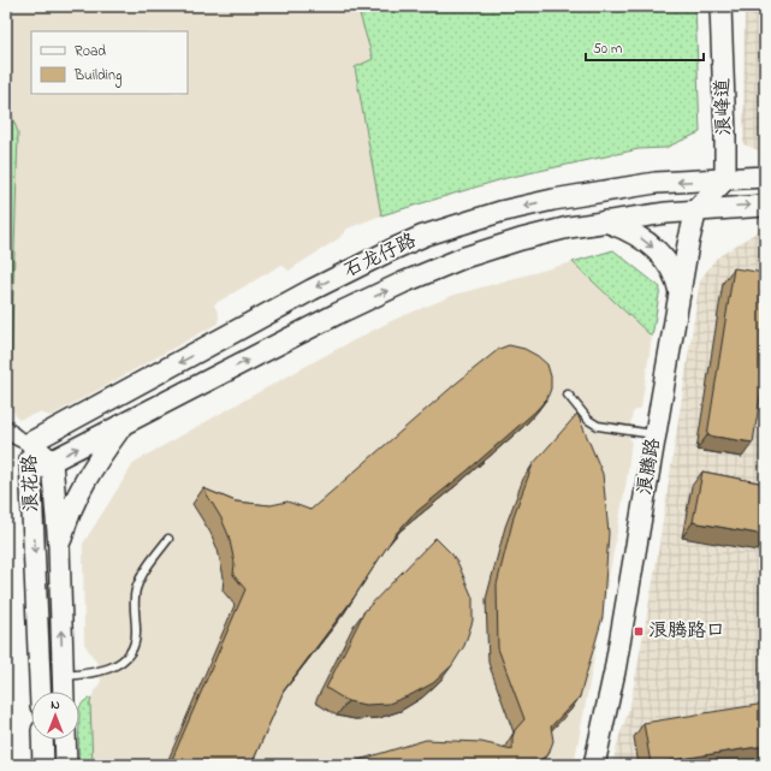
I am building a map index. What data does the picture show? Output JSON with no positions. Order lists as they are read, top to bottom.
{
  "streets": {
    "main road": [
      "浪峰道",
      "石龙仔路",
      "浪腾路",
      "浪花路"
    ]
  },
  "crossings": [
    ["浪峰道", "石龙仔路"],
    ["石龙仔路", "浪腾路"],
    ["石龙仔路", "浪花路"]
  ],
  "places": {
    "transit": ["浪腾路口"]
  },
  "legend": ["Road", "Building"],
  "scale_bar": "50 m",
  "north": "top"
}
